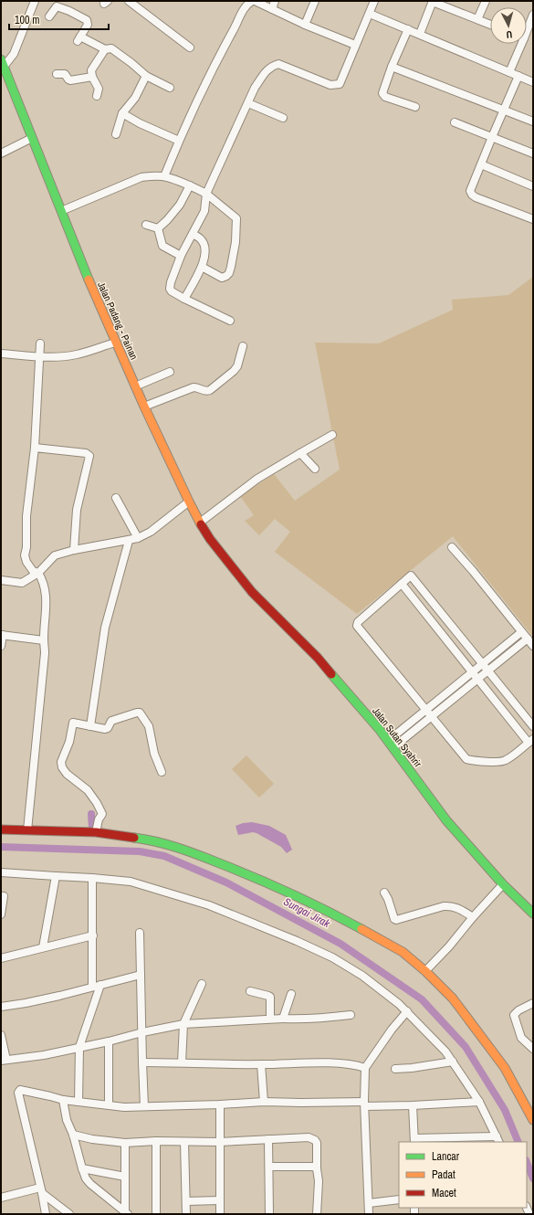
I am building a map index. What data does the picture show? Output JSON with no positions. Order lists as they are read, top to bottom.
{
  "streets": {
    "main road": ["Jalan Padang - Painan", "Jalan Sutan Syahrir"]
  },
  "crossings": [
    ["Jalan Padang - Painan", "Jalan Sutan Syahrir"]
  ],
  "water": ["Sungai Jirak"],
  "legend": ["Lancar", "Padat", "Macet"],
  "scale_bar": "100 m",
  "north": "bottom"
}
